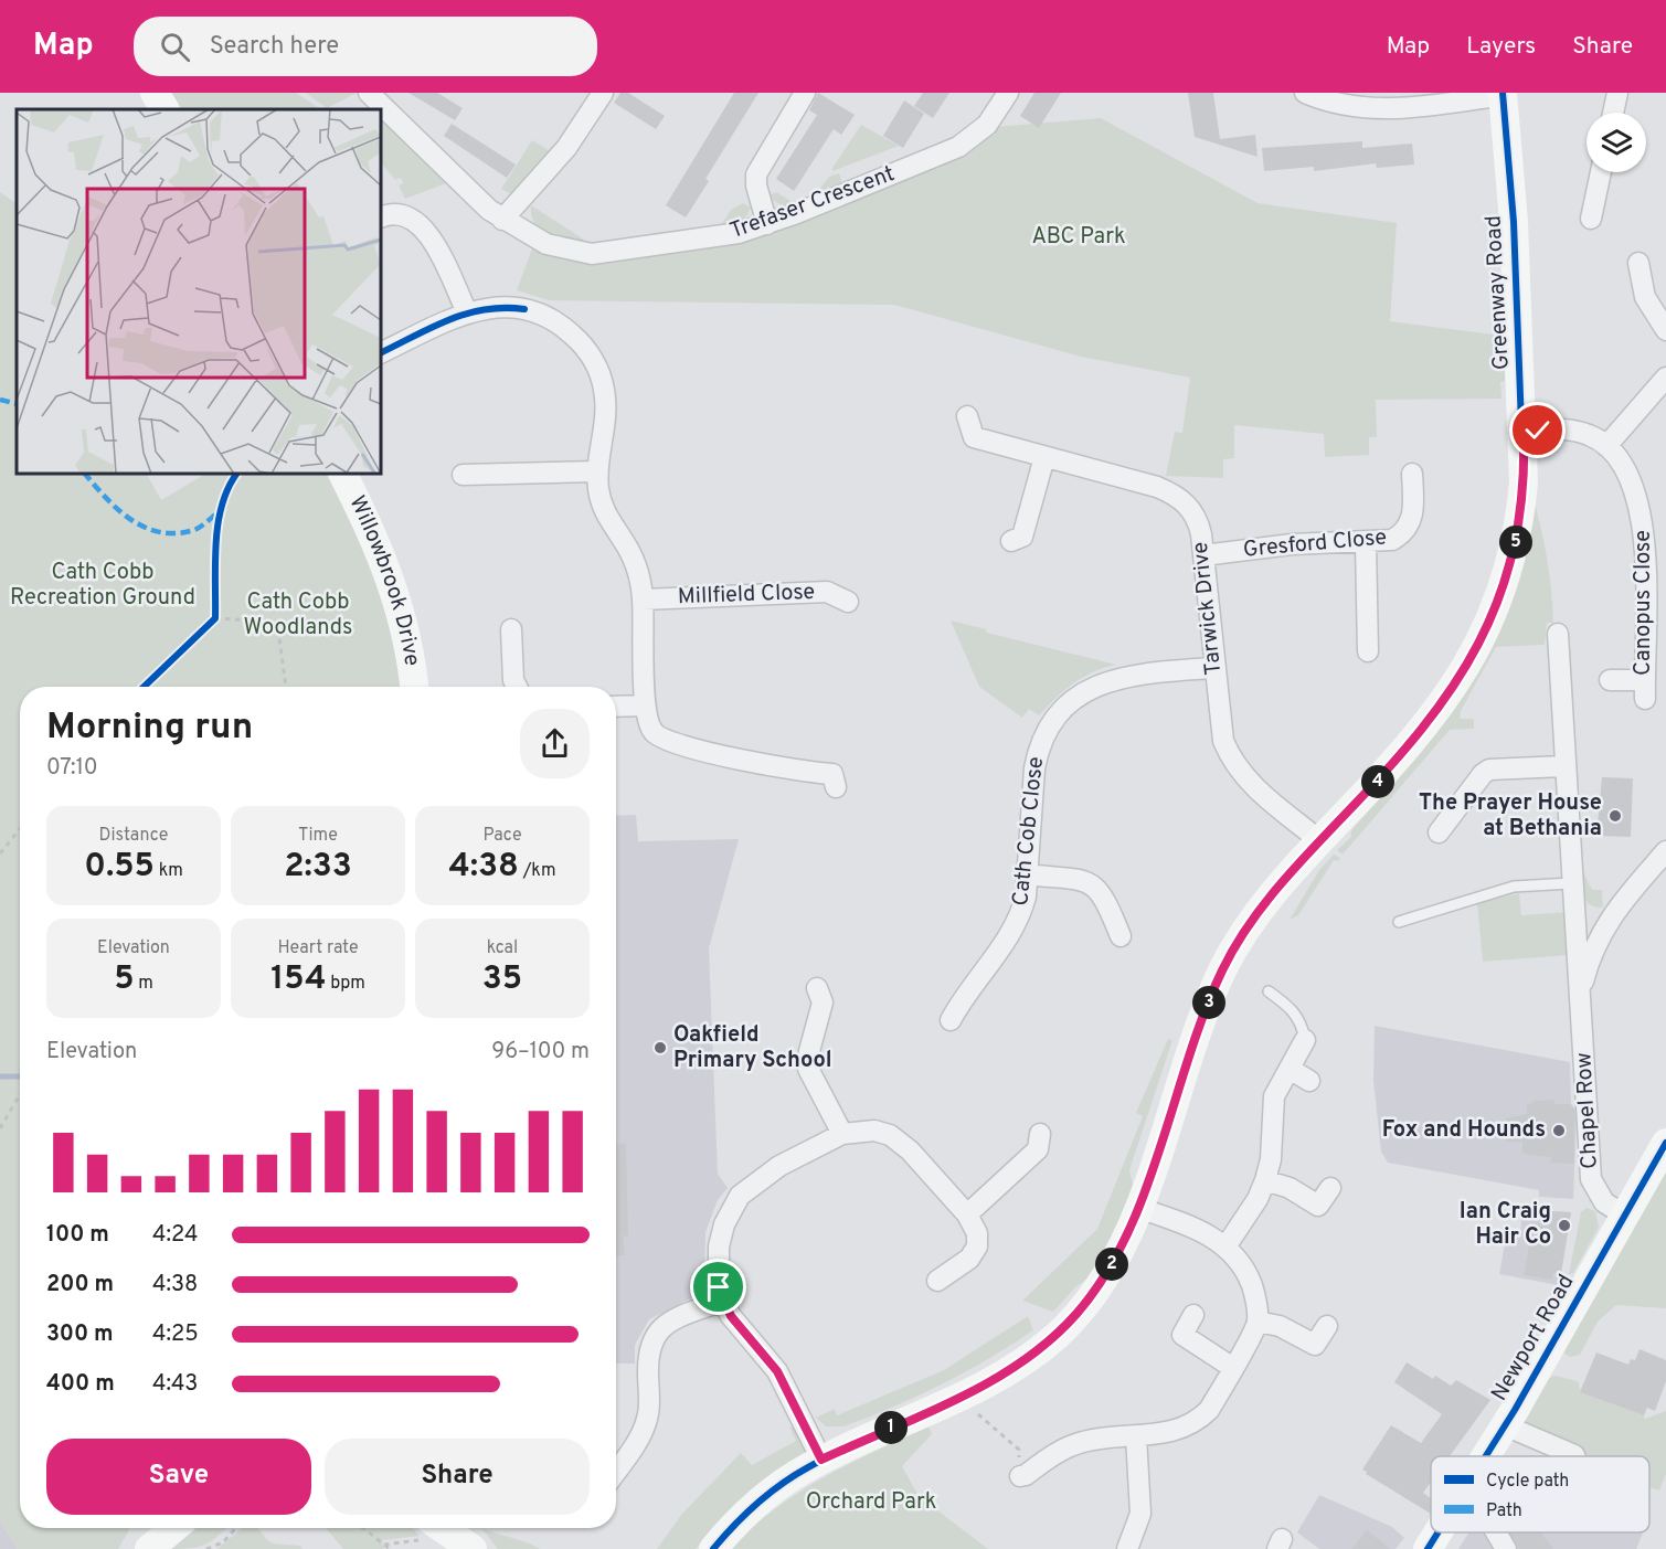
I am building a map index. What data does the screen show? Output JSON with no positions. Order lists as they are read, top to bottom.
{
  "streets": {
    "street": [
      "Trefaser Crescent",
      "Greenway Road",
      "Gresford Close",
      "Willowbrook Drive",
      "Millfield Close",
      "Canopus Close",
      "Tarwick Drive",
      "Cath Cob Close",
      "Chapel Row",
      "Newport Road"
    ]
  },
  "crossings": [
    ["Greenway Road", "Canopus Close"],
    ["Greenway Road", "Tarwick Drive"],
    ["Gresford Close", "Tarwick Drive"],
    ["Tarwick Drive", "Cath Cob Close"],
    ["Chapel Row", "Newport Road"]
  ],
  "parks": [
    "ABC Park",
    "Cath Cobb Recreation Ground",
    "Cath Cobb Woodlands",
    "Orchard Park"
  ],
  "places": [
    "The Prayer House at Bethania",
    "Oakfield Primary School",
    "Fox and Hounds",
    "Ian Craig Hair Co"
  ],
  "legend": ["Cycle path", "Path"],
  "page": {
    "header": "Map",
    "search": "Search here",
    "nav": ["Map", "Layers", "Share"],
    "pins": [
      "5",
      "4",
      "3",
      "2",
      "1"
    ],
    "heading": ["Morning run", "07:10"],
    "stats": [
      ["Distance", "0.55 km"],
      ["Time", "2:33"],
      ["Pace", "4:38 /km"],
      ["Elevation", "5 m"],
      ["Heart rate", "154 bpm"],
      ["kcal", "35"]
    ],
    "chart": ["Elevation", "96–100 m"],
    "list": [
      {
        "name": "100 m",
        "note": "4:24"
      },
      {
        "name": "200 m",
        "note": "4:38"
      },
      {
        "name": "300 m",
        "note": "4:25"
      },
      {
        "name": "400 m",
        "note": "4:43"
      }
    ],
    "buttons": ["Save", "Share"]
  }
}
